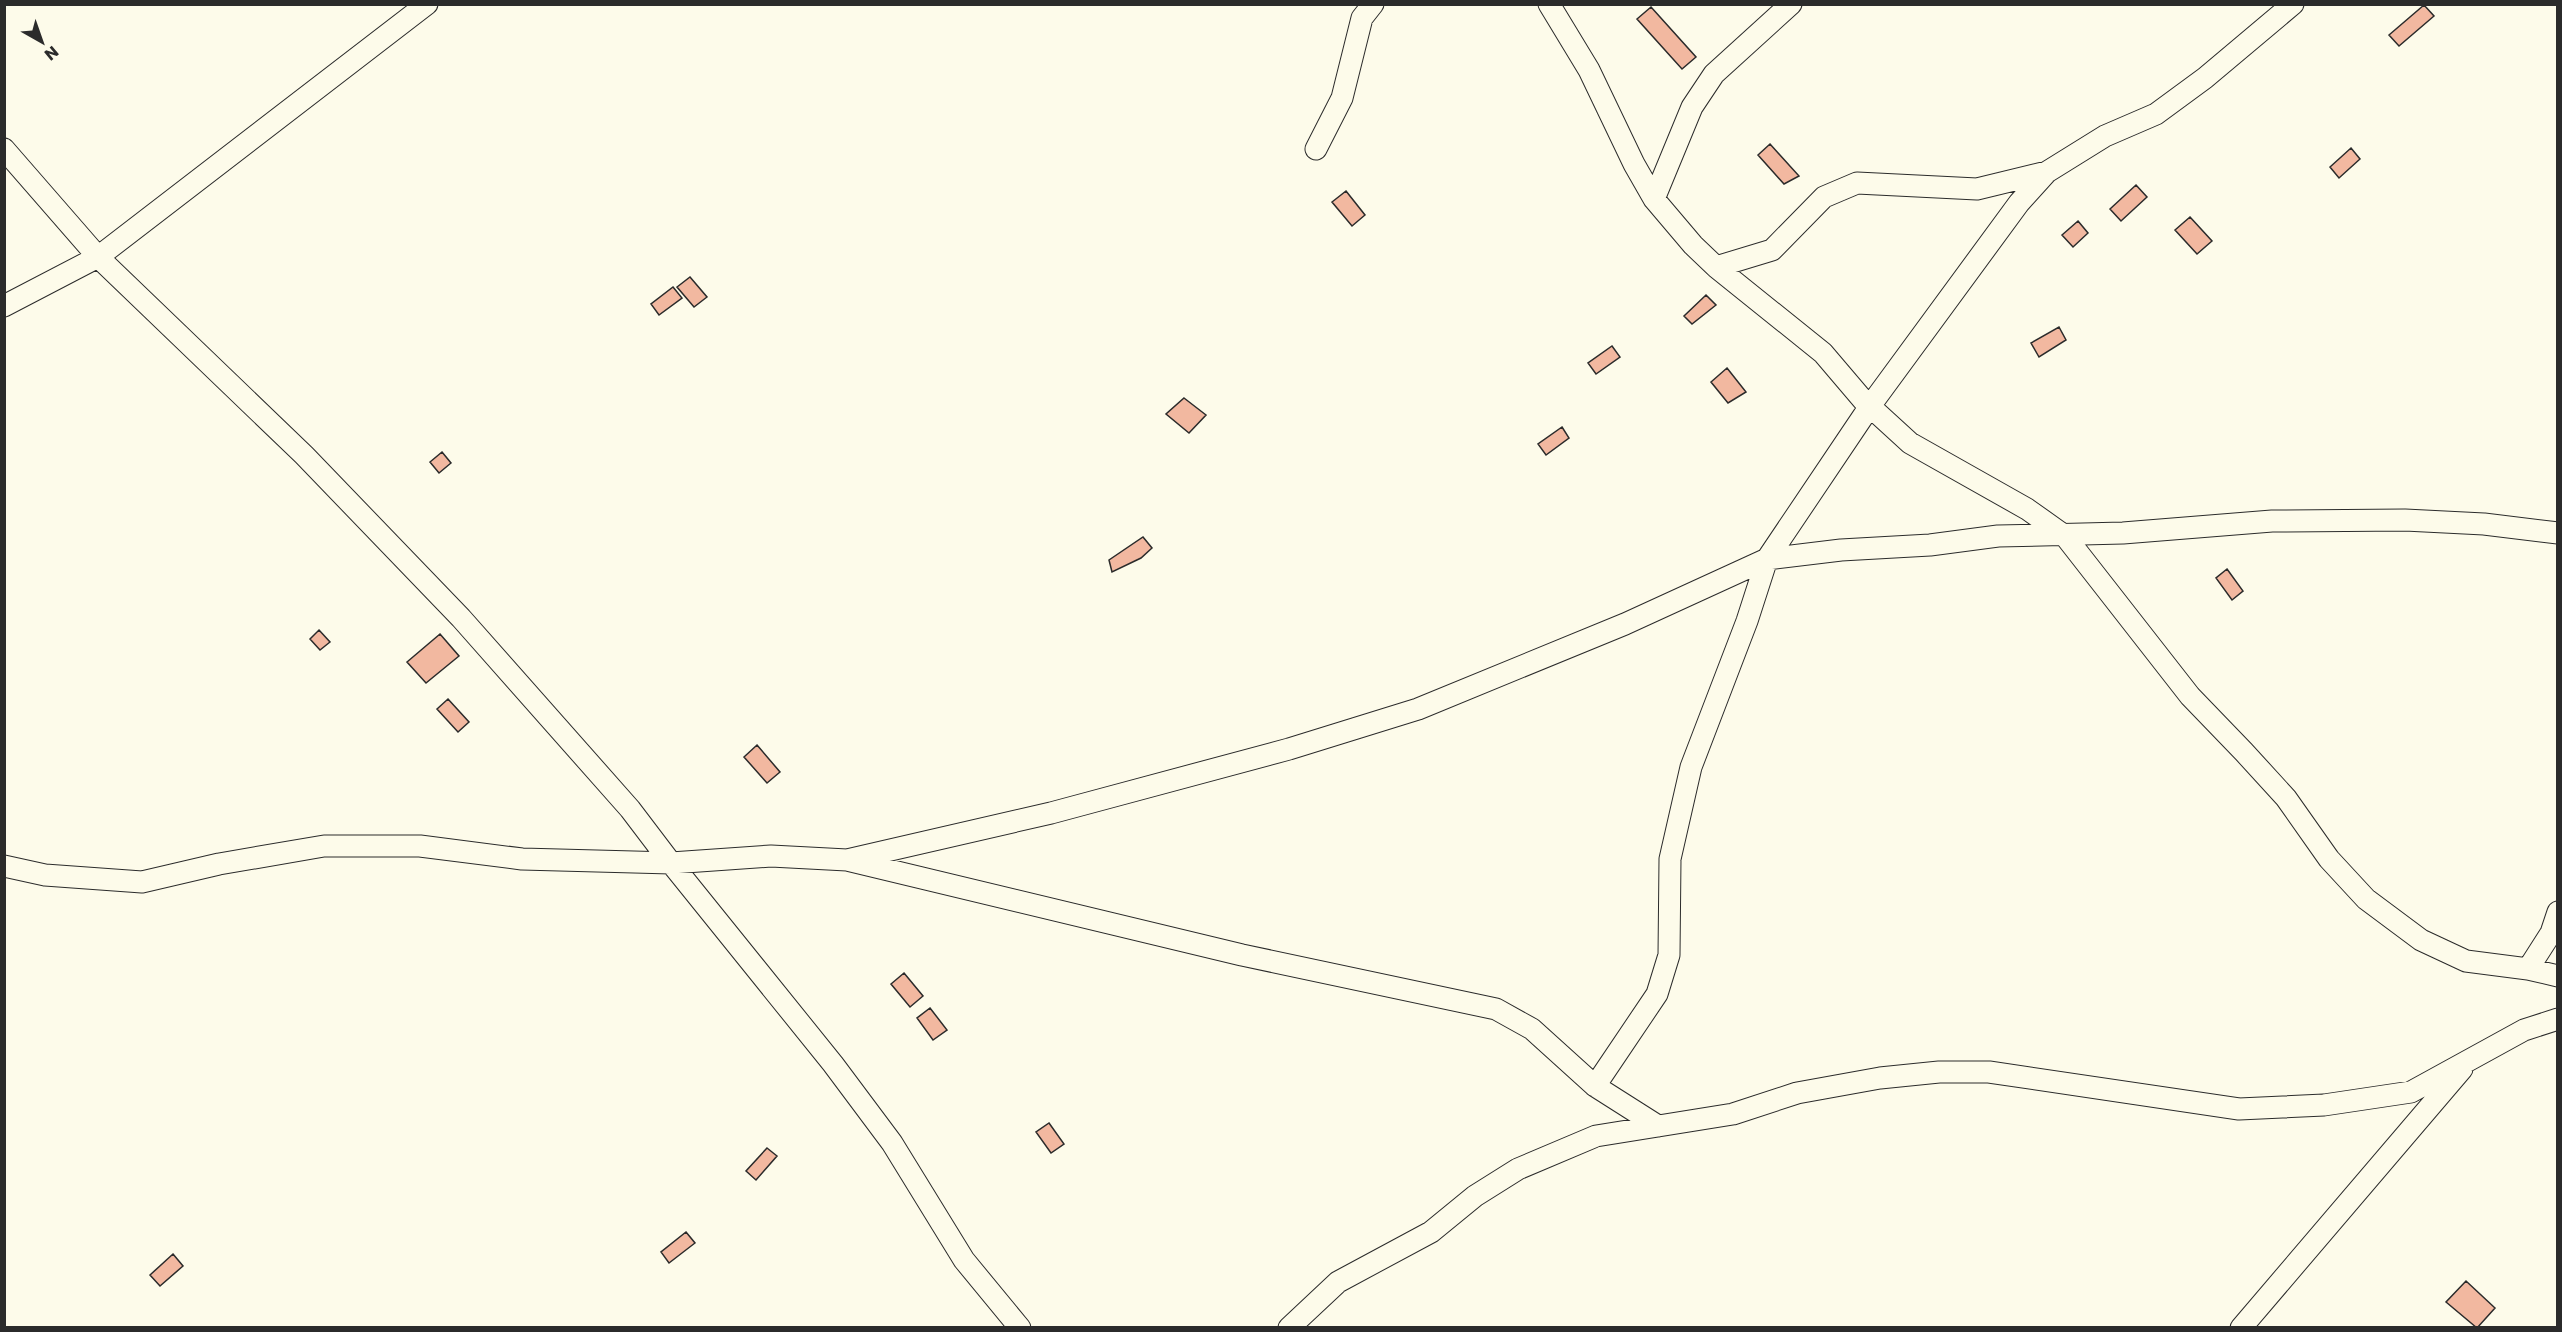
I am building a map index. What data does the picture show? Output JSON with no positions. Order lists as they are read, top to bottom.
{
  "north": "bottom right"
}
